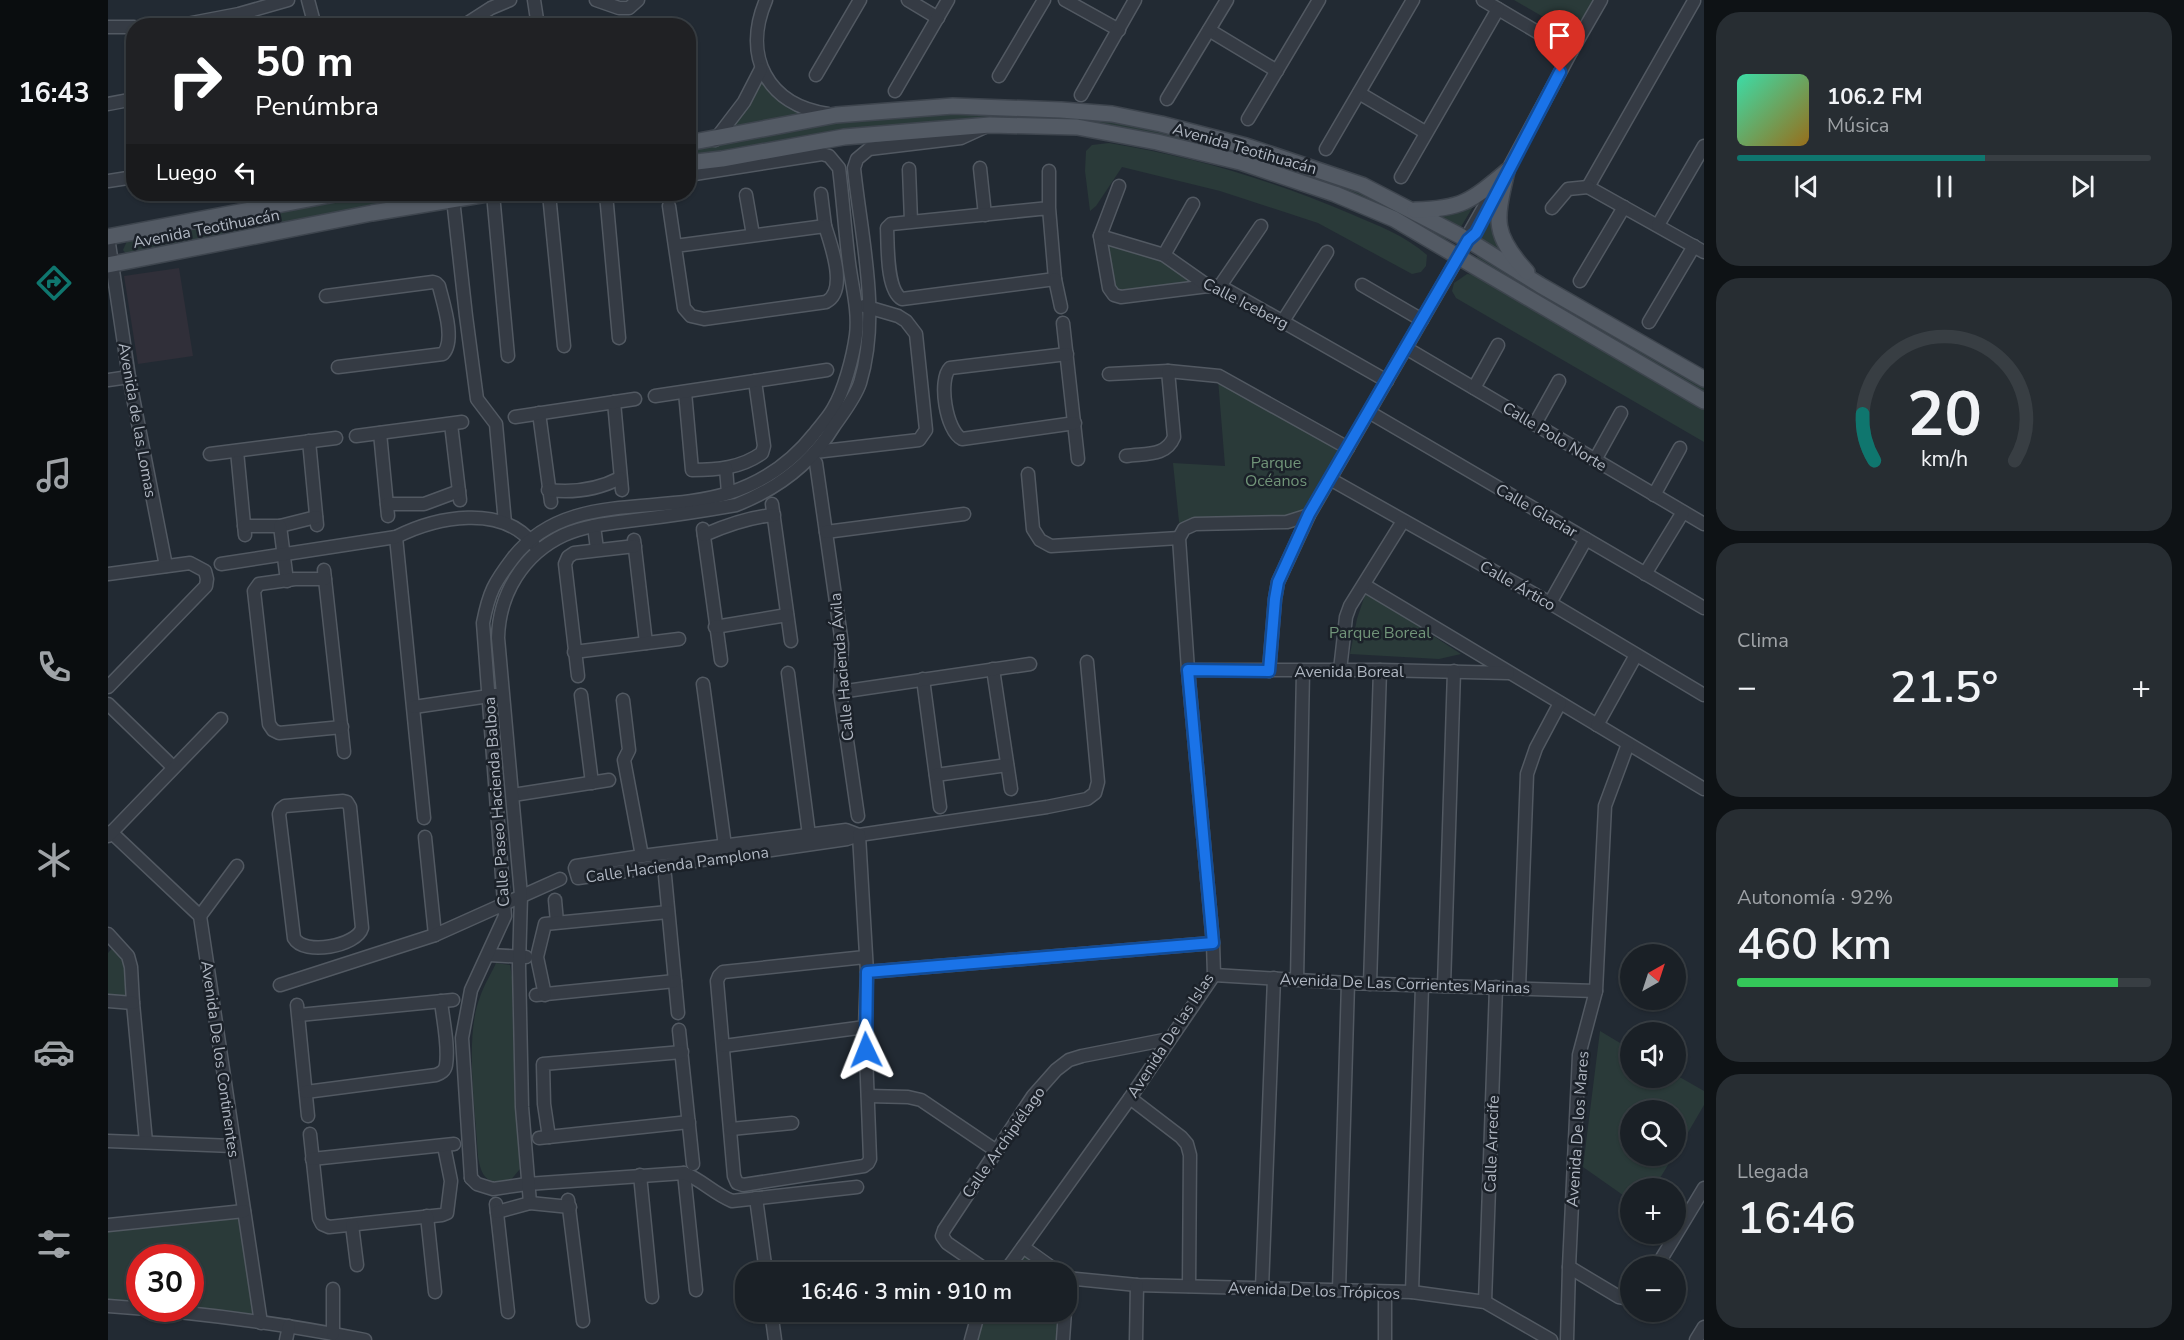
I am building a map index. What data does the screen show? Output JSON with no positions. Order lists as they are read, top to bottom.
{
  "streets": {
    "main road": ["Avenida Teotihuacán"],
    "street": [
      "Calle Iceberg",
      "Avenida de las Lomas",
      "Calle Polo Norte",
      "Calle Glaciar",
      "Calle Ártico",
      "Calle Hacienda Ávila",
      "Avenida Boreal",
      "Calle Paseo Hacienda Balboa",
      "Calle Hacienda Pamplona",
      "Avenida De Las Corrientes Marinas",
      "Avenida De las Islas",
      "Avenida De los Continentes",
      "Avenida De los Mares",
      "Calle Archipiélago",
      "Calle Arrecife",
      "Avenida De los Trópicos"
    ]
  },
  "crossings": [
    ["Avenida Teotihuacán", "Avenida de las Lomas"],
    ["Calle Hacienda Ávila", "Calle Paseo Hacienda Balboa"],
    ["Avenida Boreal", "Avenida De las Islas"],
    ["Avenida Boreal", "Avenida De los Mares"],
    ["Avenida De Las Corrientes Marinas", "Avenida De las Islas"],
    ["Avenida De Las Corrientes Marinas", "Avenida De los Mares"],
    ["Avenida De Las Corrientes Marinas", "Calle Arrecife"],
    ["Avenida De las Islas", "Calle Archipiélago"],
    ["Avenida De las Islas", "Avenida De los Trópicos"],
    ["Calle Arrecife", "Avenida De los Trópicos"]
  ],
  "parks": ["Parque Océanos", "Parque Boreal"],
  "north": "top right",
  "page": {
    "tabs": "16:43",
    "turn": ["50 m", "Penúmbra"],
    "song": ["106.2 FM", "Música"],
    "then": "Luego",
    "tile": [
      "Clima",
      ["Autonomía · 92%", "460 km"],
      ["Llegada", "16:46"]
    ],
    "heat": ["−", "21.5°", "+"],
    "map_buttons": ["+", "−"],
    "limit": "30",
    "trip": "16:46 · 3 min · 910 m",
    "gauge": ["20", "km/h"]
  }
}
